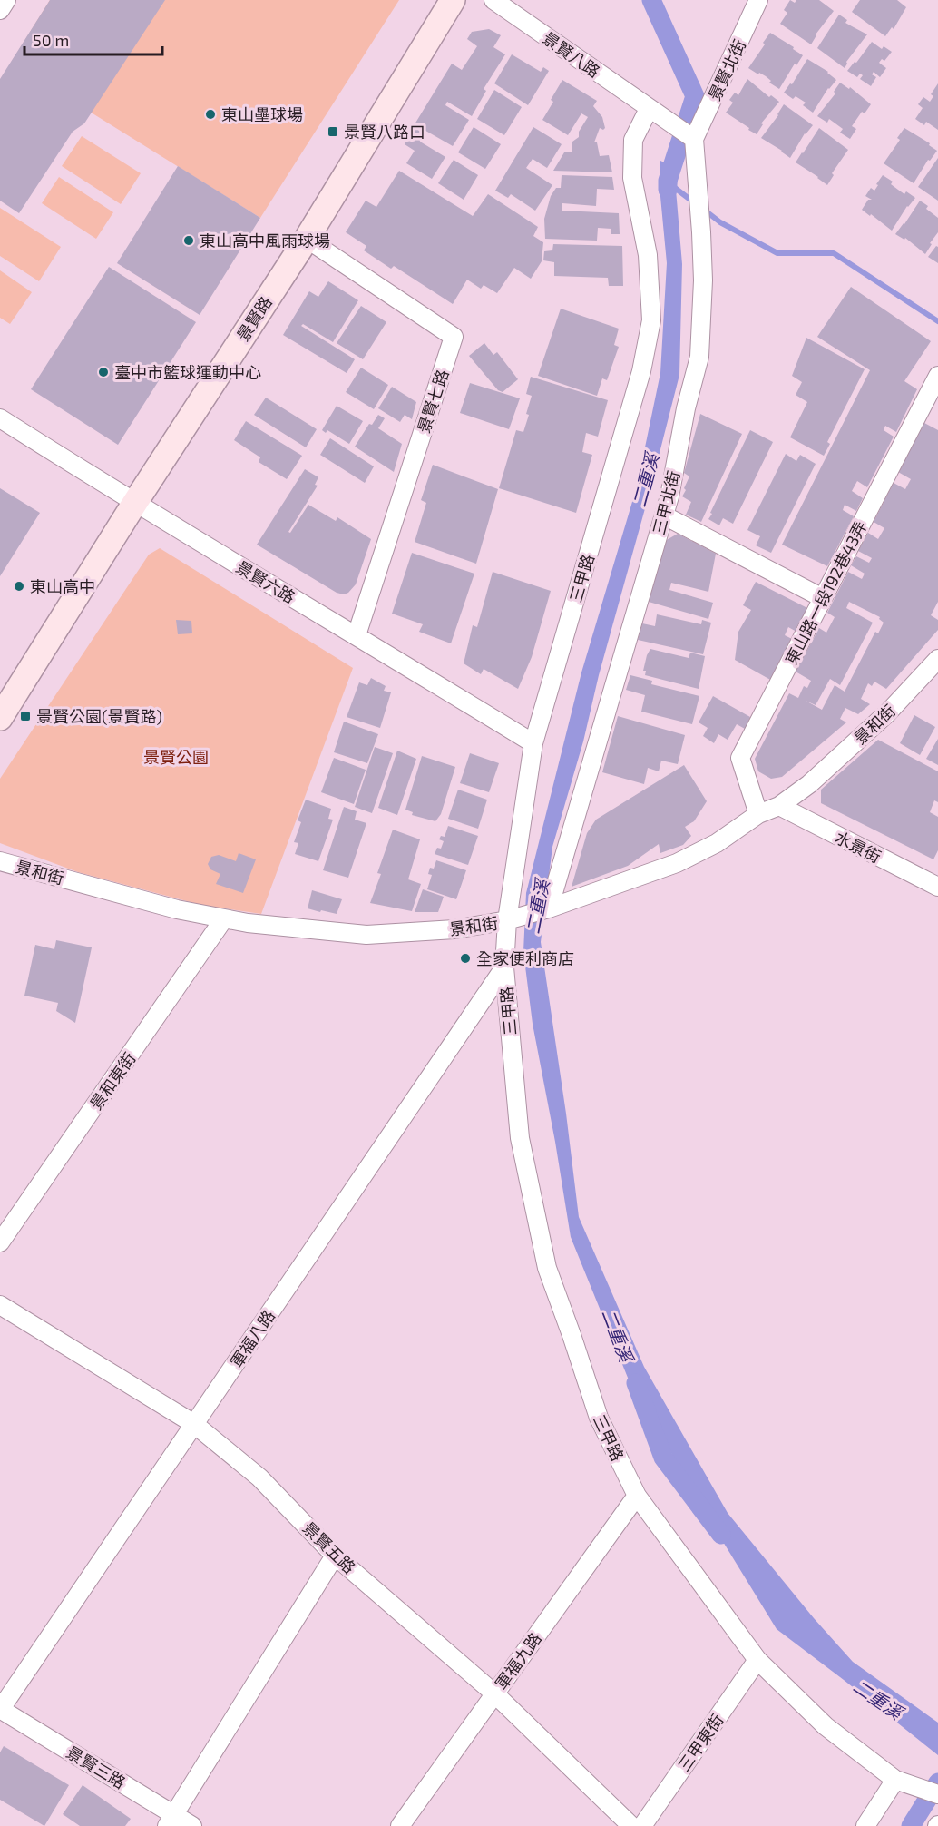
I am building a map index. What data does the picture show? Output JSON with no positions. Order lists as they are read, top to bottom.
{
  "streets": {
    "street": [
      "景賢八路",
      "景賢北街",
      "景賢路",
      "景賢七路",
      "三甲北街",
      "三甲路",
      "景賢六路",
      "東山路一段192巷43弄",
      "景和街",
      "水景街",
      "景和東街",
      "軍福八路",
      "景賢五路",
      "軍福九路",
      "三甲東街",
      "景賢三路"
    ]
  },
  "crossings": [
    ["景賢八路", "三甲路"],
    ["景賢北街", "三甲北街"],
    ["景賢路", "景賢七路"],
    ["景賢路", "景賢六路"],
    ["景賢七路", "景賢六路"],
    ["三甲北街", "景和街"],
    ["三甲路", "景賢六路"],
    ["三甲路", "景和街"],
    ["三甲路", "軍福八路"],
    ["三甲路", "軍福九路"],
    ["三甲路", "三甲東街"],
    ["東山路一段192巷43弄", "景和街"],
    ["景和街", "水景街"],
    ["景和街", "景和東街"],
    ["軍福八路", "景賢五路"],
    ["軍福八路", "景賢三路"],
    ["景賢五路", "軍福九路"]
  ],
  "water": ["二重溪"],
  "parks": ["景賢公園"],
  "places": {
    "other": [
      "東山壘球場",
      "東山高中風雨球場",
      "臺中市籃球運動中心",
      "東山高中",
      "全家便利商店"
    ],
    "transit": ["景賢八路口", "景賢公園(景賢路)"]
  },
  "scale_bar": "50 m"
}
